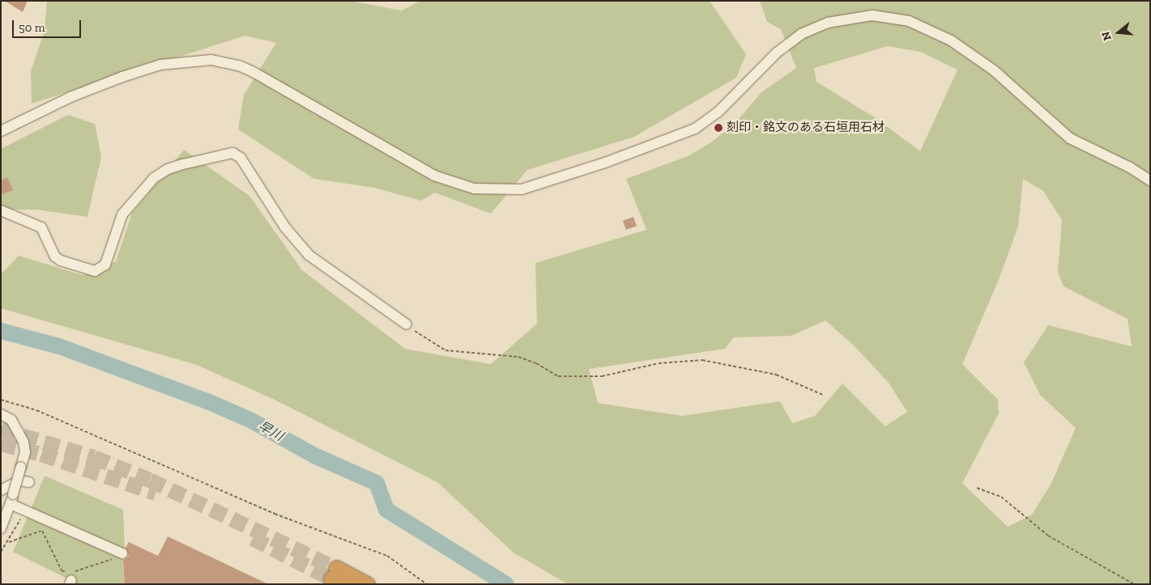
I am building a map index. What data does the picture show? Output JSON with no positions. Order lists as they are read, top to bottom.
{
  "water": ["早川"],
  "places": ["刻印・銘文のある石垣用石材"],
  "scale_bar": "50 m",
  "north": "left"
}
